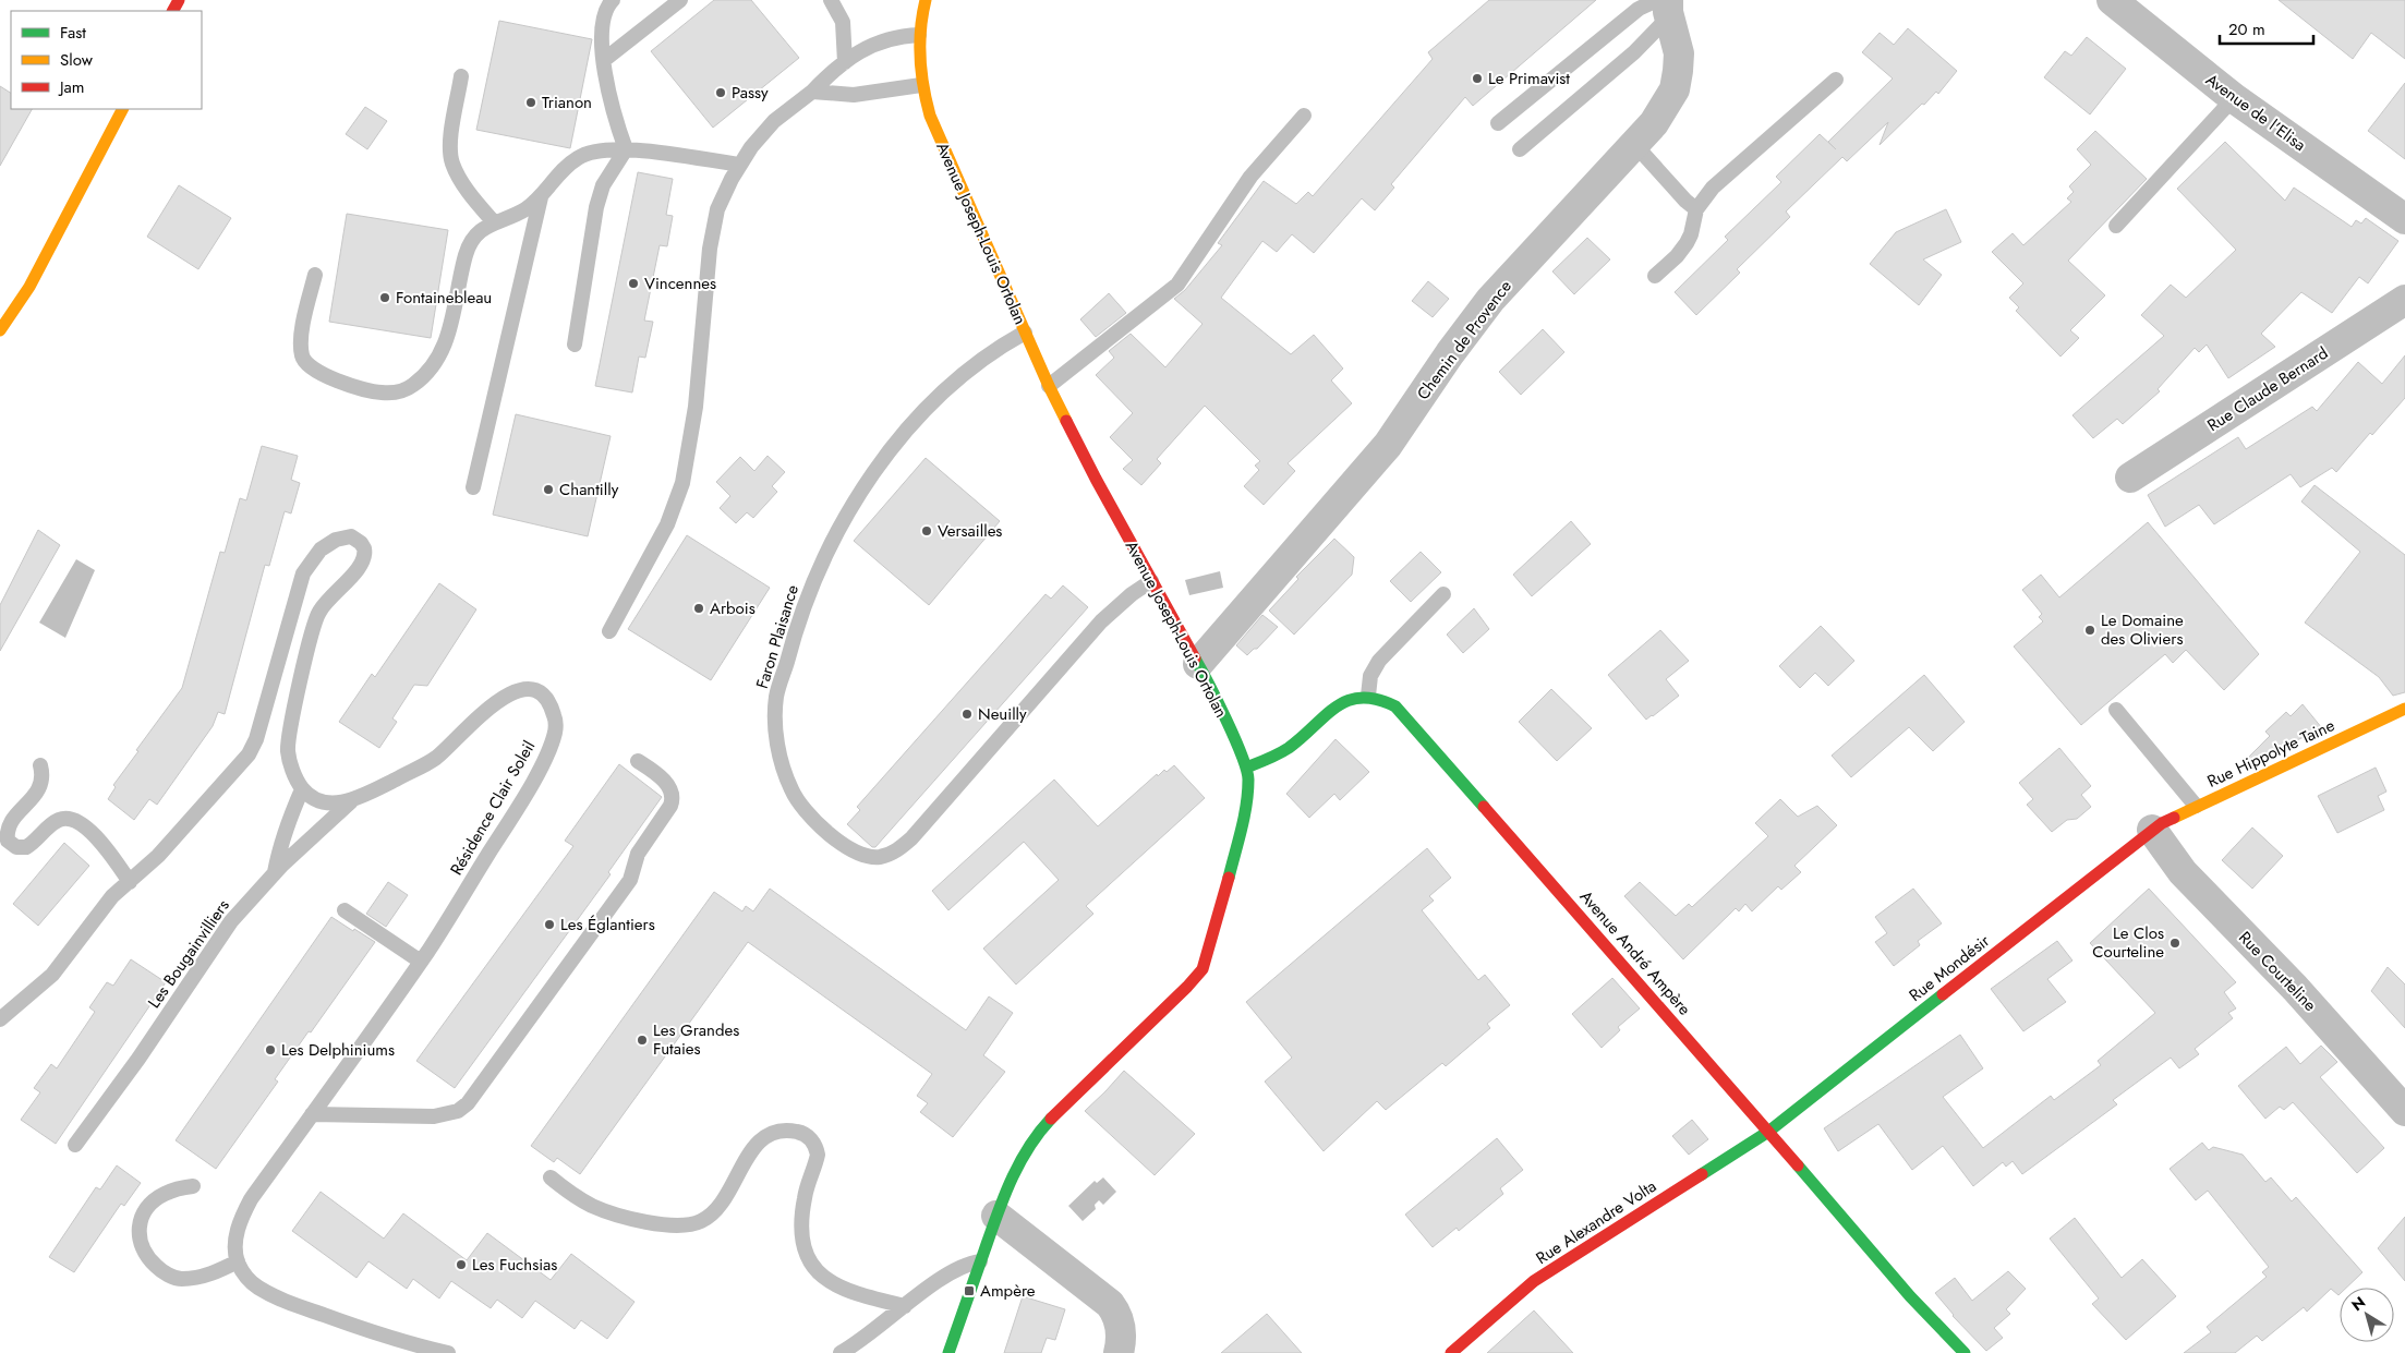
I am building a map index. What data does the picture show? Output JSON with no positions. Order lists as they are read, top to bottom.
{
  "streets": {
    "street": [
      "Avenue de l'Elisa",
      "Avenue Joseph-Louis Ortolan",
      "Chemin de Provence",
      "Rue Claude Bernard",
      "Rue Hippolyte Taine",
      "Avenue André Ampère",
      "Rue Mondésir",
      "Rue Courteline",
      "Rue Alexandre Volta"
    ],
    "lane": ["Faron Plaisance", "Résidence Clair Soleil", "Les Bougainvilliers"]
  },
  "crossings": [
    ["Avenue Joseph-Louis Ortolan", "Chemin de Provence"],
    ["Avenue Joseph-Louis Ortolan", "Faron Plaisance"],
    ["Rue Hippolyte Taine", "Rue Mondésir"],
    ["Rue Hippolyte Taine", "Rue Courteline"],
    ["Résidence Clair Soleil", "Les Bougainvilliers"],
    ["Avenue André Ampère", "Rue Mondésir"],
    ["Avenue André Ampère", "Rue Alexandre Volta"],
    ["Rue Mondésir", "Rue Courteline"],
    ["Rue Mondésir", "Rue Alexandre Volta"]
  ],
  "places": {
    "other": [
      "Le Primavist",
      "Passy",
      "Trianon",
      "Vincennes",
      "Fontainebleau",
      "Chantilly",
      "Versailles",
      "Arbois",
      "Le Domaine des Oliviers",
      "Neuilly",
      "Les Églantiers",
      "Le Clos Courteline",
      "Les Grandes Futaies",
      "Les Delphiniums",
      "Les Fuchsias"
    ],
    "transit": ["Ampère"]
  },
  "legend": ["Fast", "Slow", "Jam"],
  "scale_bar": "20 m",
  "north": "top left"
}
